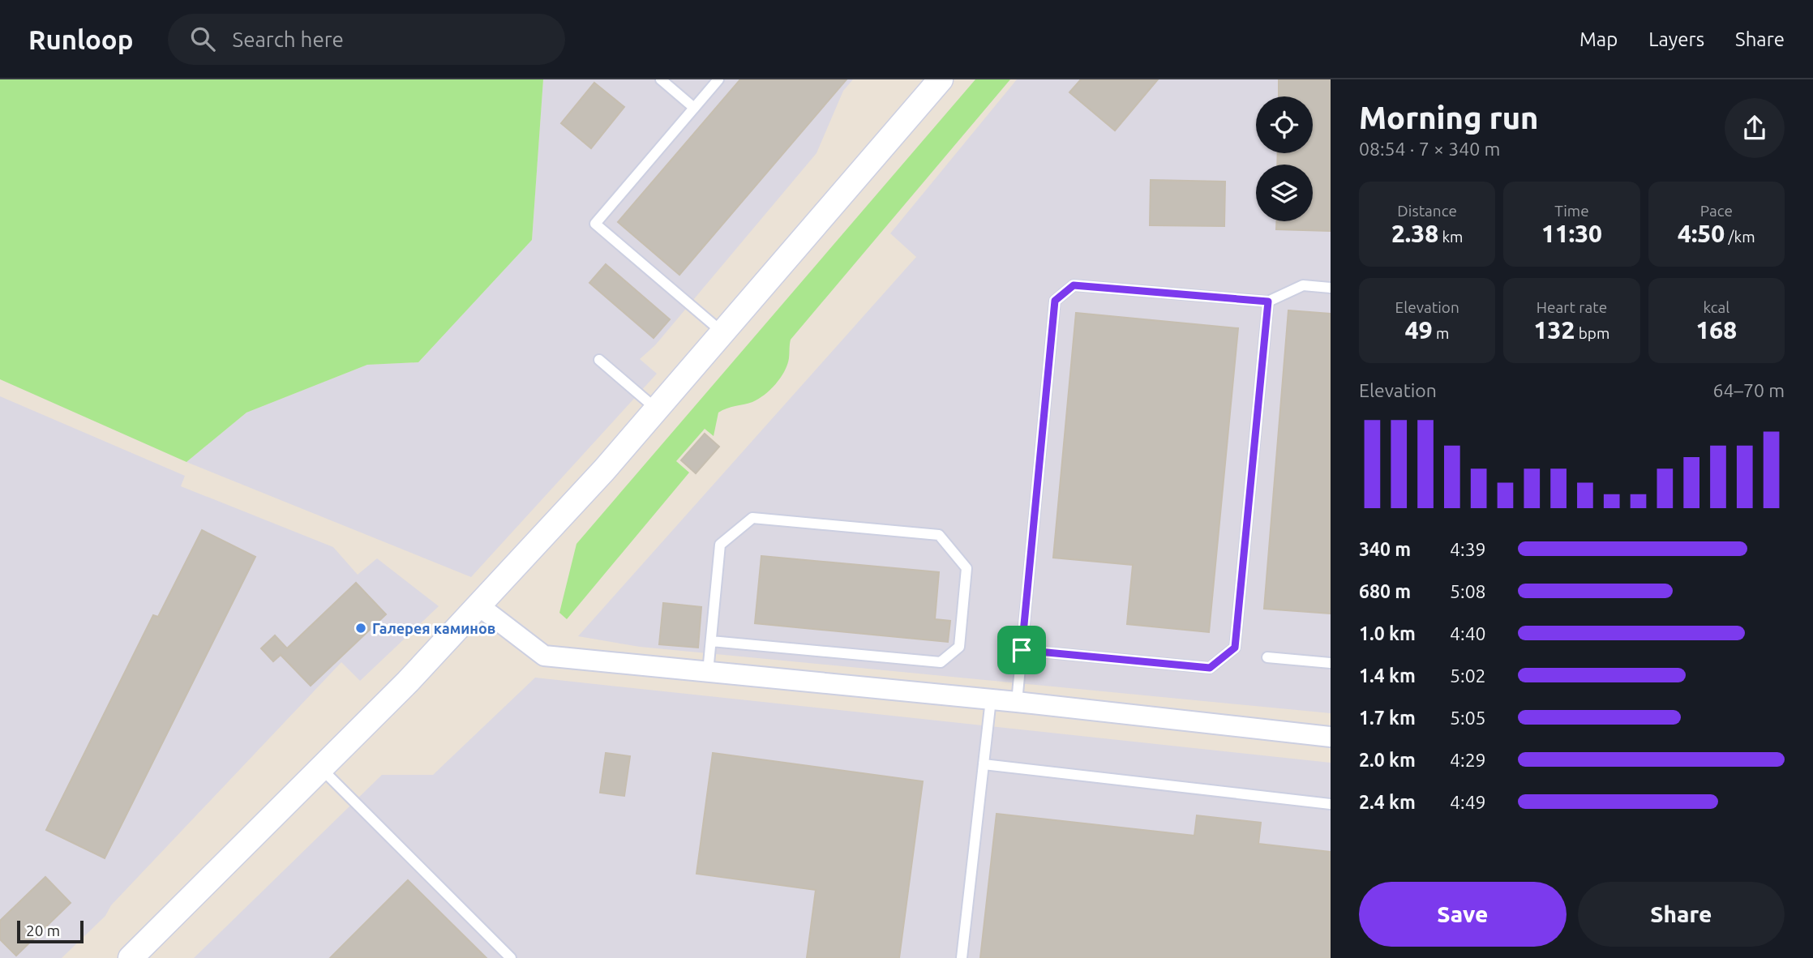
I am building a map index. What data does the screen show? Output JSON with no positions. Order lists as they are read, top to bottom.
{
  "places": ["Галерея каминов"],
  "scale_bar": "20 m",
  "page": {
    "header": "Runloop",
    "search": "Search here",
    "nav": ["Map", "Layers", "Share"],
    "heading": ["Morning run", "08:54 · 7 × 340 m"],
    "stats": [
      ["Distance", "2.38 km"],
      ["Time", "11:30"],
      ["Pace", "4:50 /km"],
      ["Elevation", "49 m"],
      ["Heart rate", "132 bpm"],
      ["kcal", "168"]
    ],
    "chart": ["Elevation", "64–70 m"],
    "list": [
      {
        "name": "340 m",
        "note": "4:39"
      },
      {
        "name": "680 m",
        "note": "5:08"
      },
      {
        "name": "1.0 km",
        "note": "4:40"
      },
      {
        "name": "1.4 km",
        "note": "5:02"
      },
      {
        "name": "1.7 km",
        "note": "5:05"
      },
      {
        "name": "2.0 km",
        "note": "4:29"
      },
      {
        "name": "2.4 km",
        "note": "4:49"
      }
    ],
    "buttons": ["Save", "Share"],
    "scale": "20 m"
  }
}
